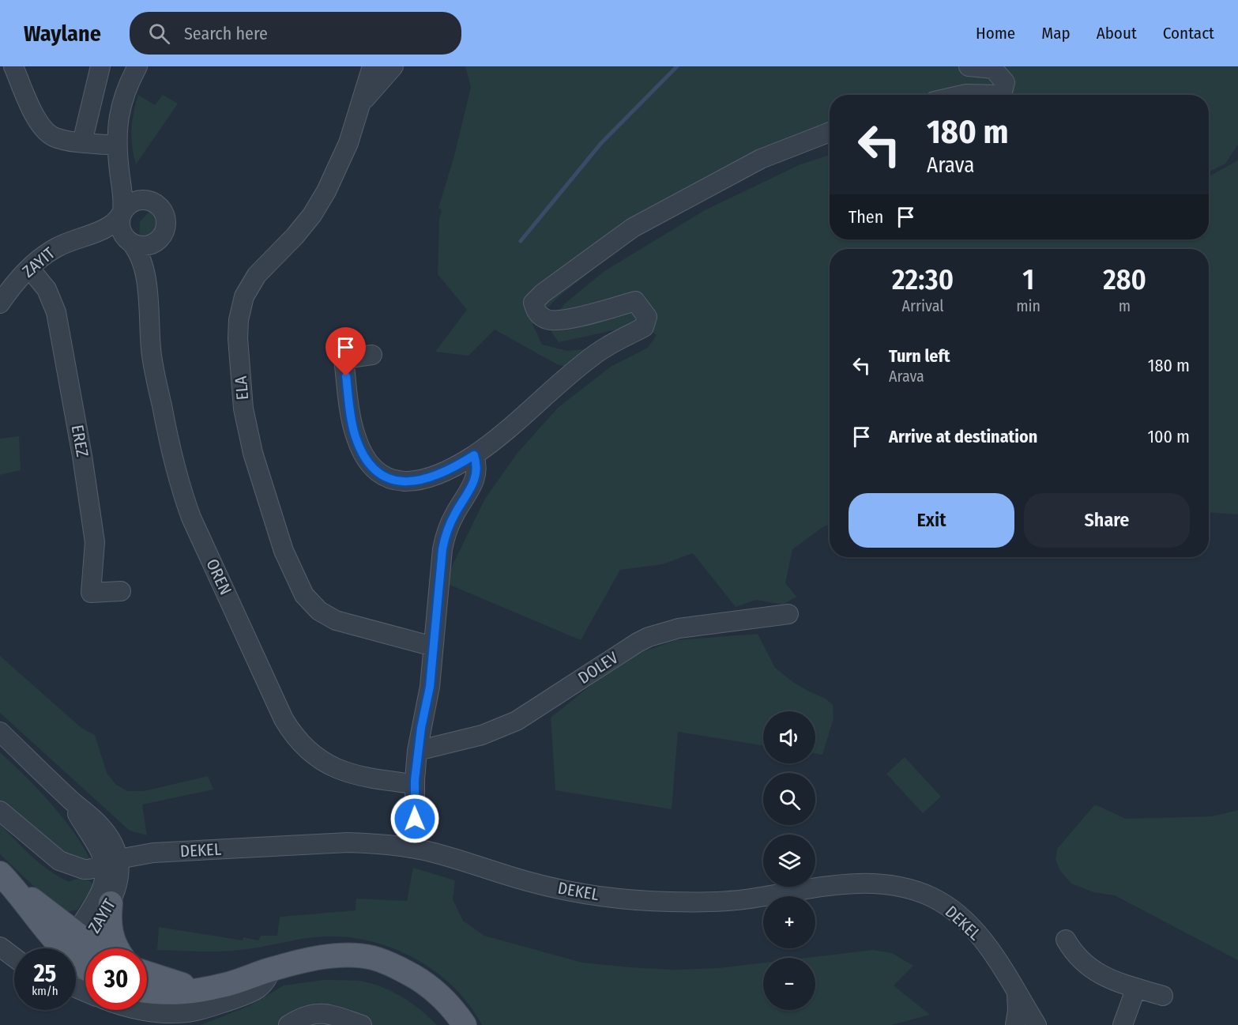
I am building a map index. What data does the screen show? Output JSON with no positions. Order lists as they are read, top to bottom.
{
  "streets": {
    "street": [
      "ZAYIT",
      "ELA",
      "EREZ",
      "OREN",
      "DOLEV",
      "DEKEL"
    ]
  },
  "crossings": [
    ["ZAYIT", "EREZ"],
    ["ZAYIT", "OREN"],
    ["ZAYIT", "DEKEL"]
  ],
  "page": {
    "header": "Waylane",
    "search": "Search here",
    "nav": [
      "Home",
      "Map",
      "About",
      "Contact"
    ],
    "turn": ["180 m", "Arava"],
    "then": "Then",
    "eta": [
      "22:30",
      "Arrival",
      "1",
      "min",
      "280",
      "m"
    ],
    "list": [
      {
        "name": "Turn left",
        "note": "Arava",
        "value": "180 m"
      },
      {
        "name": "Arrive at destination",
        "value": "100 m"
      }
    ],
    "buttons": ["Exit", "Share"],
    "map_buttons": ["+", "−"],
    "speed": "25 km/h",
    "limit": "30"
  }
}
